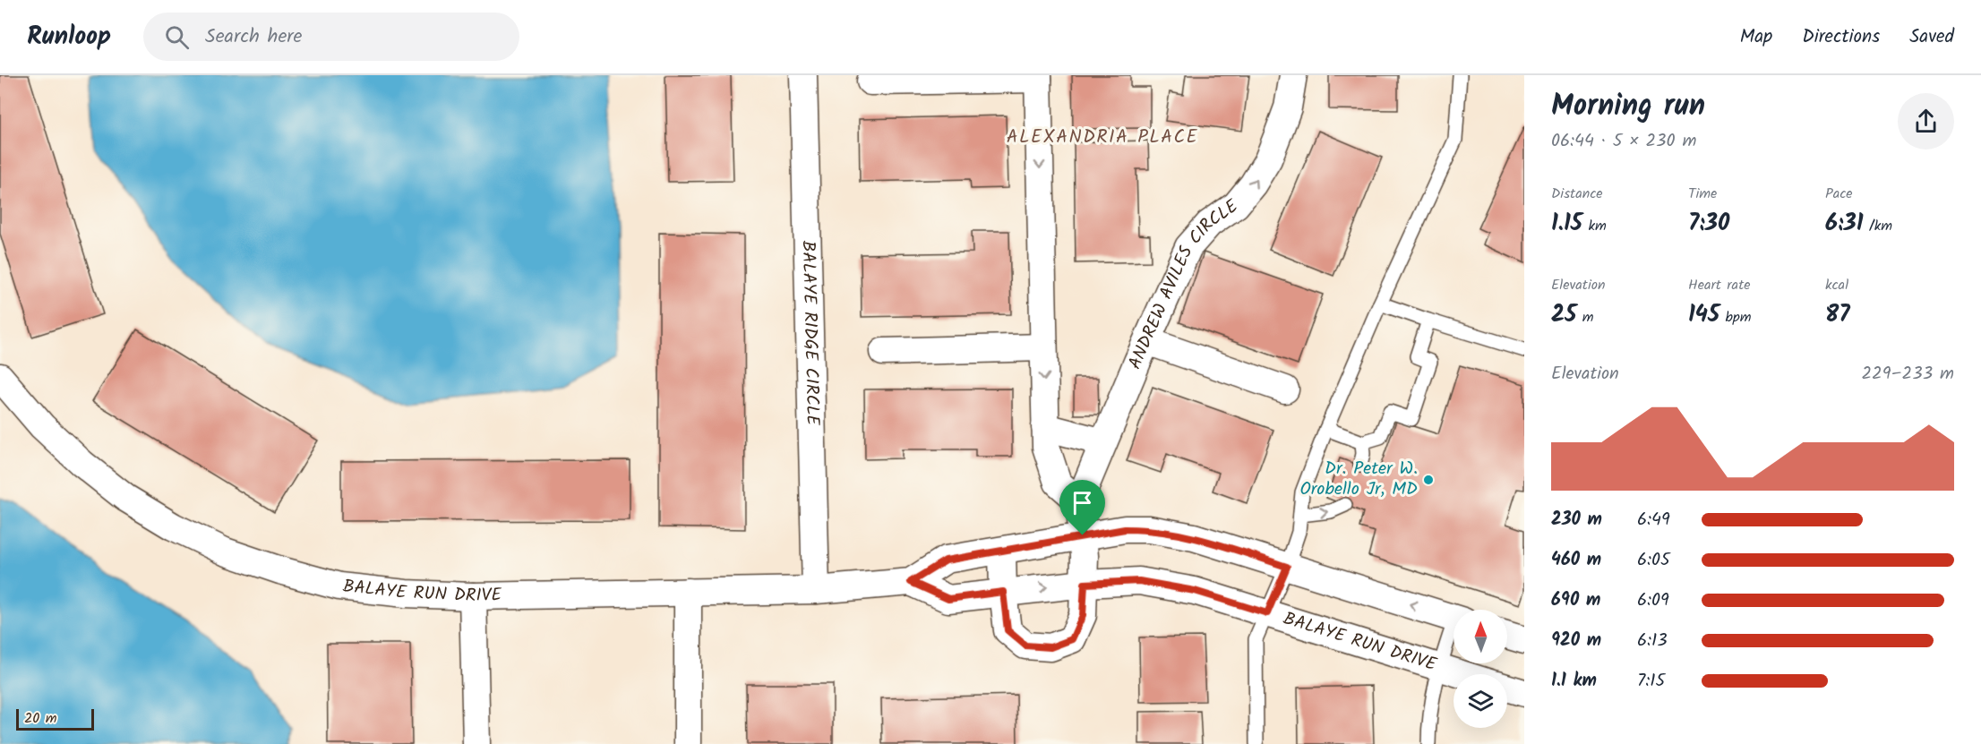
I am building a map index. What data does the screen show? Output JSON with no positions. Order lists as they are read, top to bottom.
{
  "streets": {
    "street": ["ANDREW AVILES CIRCLE", "BALAYE RIDGE CIRCLE", "BALAYE RUN DRIVE"]
  },
  "crossings": [
    ["ANDREW AVILES CIRCLE", "BALAYE RUN DRIVE"],
    ["BALAYE RIDGE CIRCLE", "BALAYE RUN DRIVE"]
  ],
  "one_way": ["ANDREW AVILES CIRCLE"],
  "districts": ["ALEXANDRIA PLACE"],
  "places": ["Dr. Peter W. Orobello Jr, MD"],
  "scale_bar": "20 m",
  "north": "top",
  "page": {
    "header": "Runloop",
    "search": "Search here",
    "nav": ["Map", "Directions", "Saved"],
    "heading": ["Morning run", "06:44 · 5 × 230 m"],
    "stats": [
      ["Distance", "1.15 km"],
      ["Time", "7:30"],
      ["Pace", "6:31 /km"],
      ["Elevation", "25 m"],
      ["Heart rate", "145 bpm"],
      ["kcal", "87"]
    ],
    "chart": ["Elevation", "229–233 m"],
    "list": [
      {
        "name": "230 m",
        "note": "6:49"
      },
      {
        "name": "460 m",
        "note": "6:05"
      },
      {
        "name": "690 m",
        "note": "6:09"
      },
      {
        "name": "920 m",
        "note": "6:13"
      },
      {
        "name": "1.1 km",
        "note": "7:15"
      }
    ],
    "scale": "20 m"
  }
}
